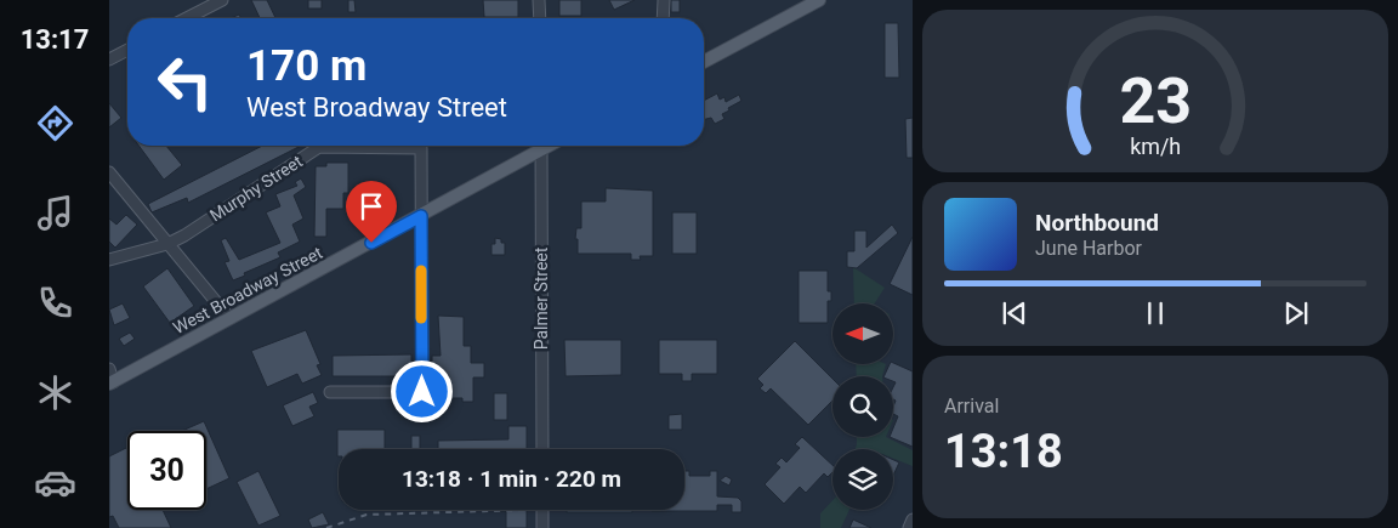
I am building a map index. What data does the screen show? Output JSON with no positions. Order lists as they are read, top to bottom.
{
  "streets": {
    "main road": ["West Broadway Street"],
    "street": ["Murphy Street", "Palmer Street"]
  },
  "crossings": [
    ["Murphy Street", "West Broadway Street"]
  ],
  "north": "left",
  "page": {
    "tabs": "13:17",
    "turn": ["170 m", "West Broadway Street"],
    "song": ["Northbound", "June Harbor"],
    "tile": ["Arrival", "13:18"],
    "limit": "30",
    "trip": "13:18 · 1 min · 220 m",
    "gauge": ["23", "km/h"]
  }
}
